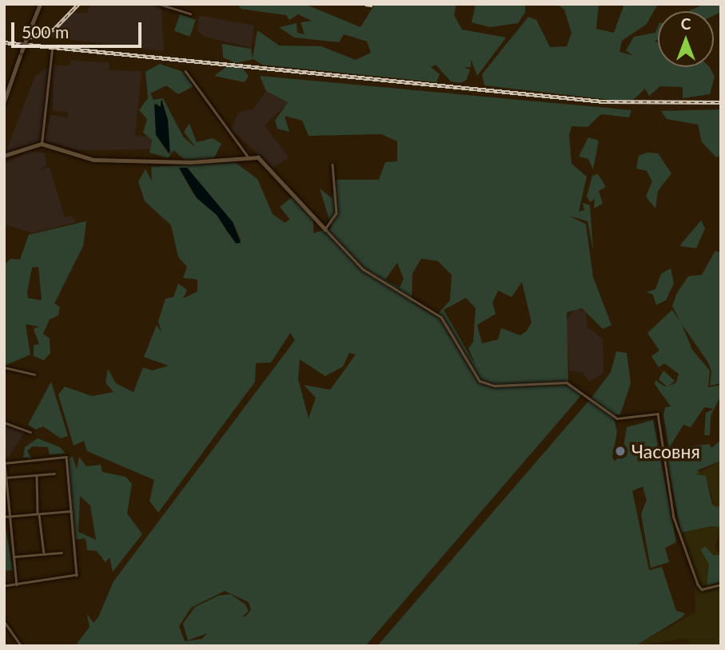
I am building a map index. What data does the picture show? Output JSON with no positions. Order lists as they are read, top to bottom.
{
  "places": ["Часовня"],
  "scale_bar": "500 m",
  "north": "top"
}
